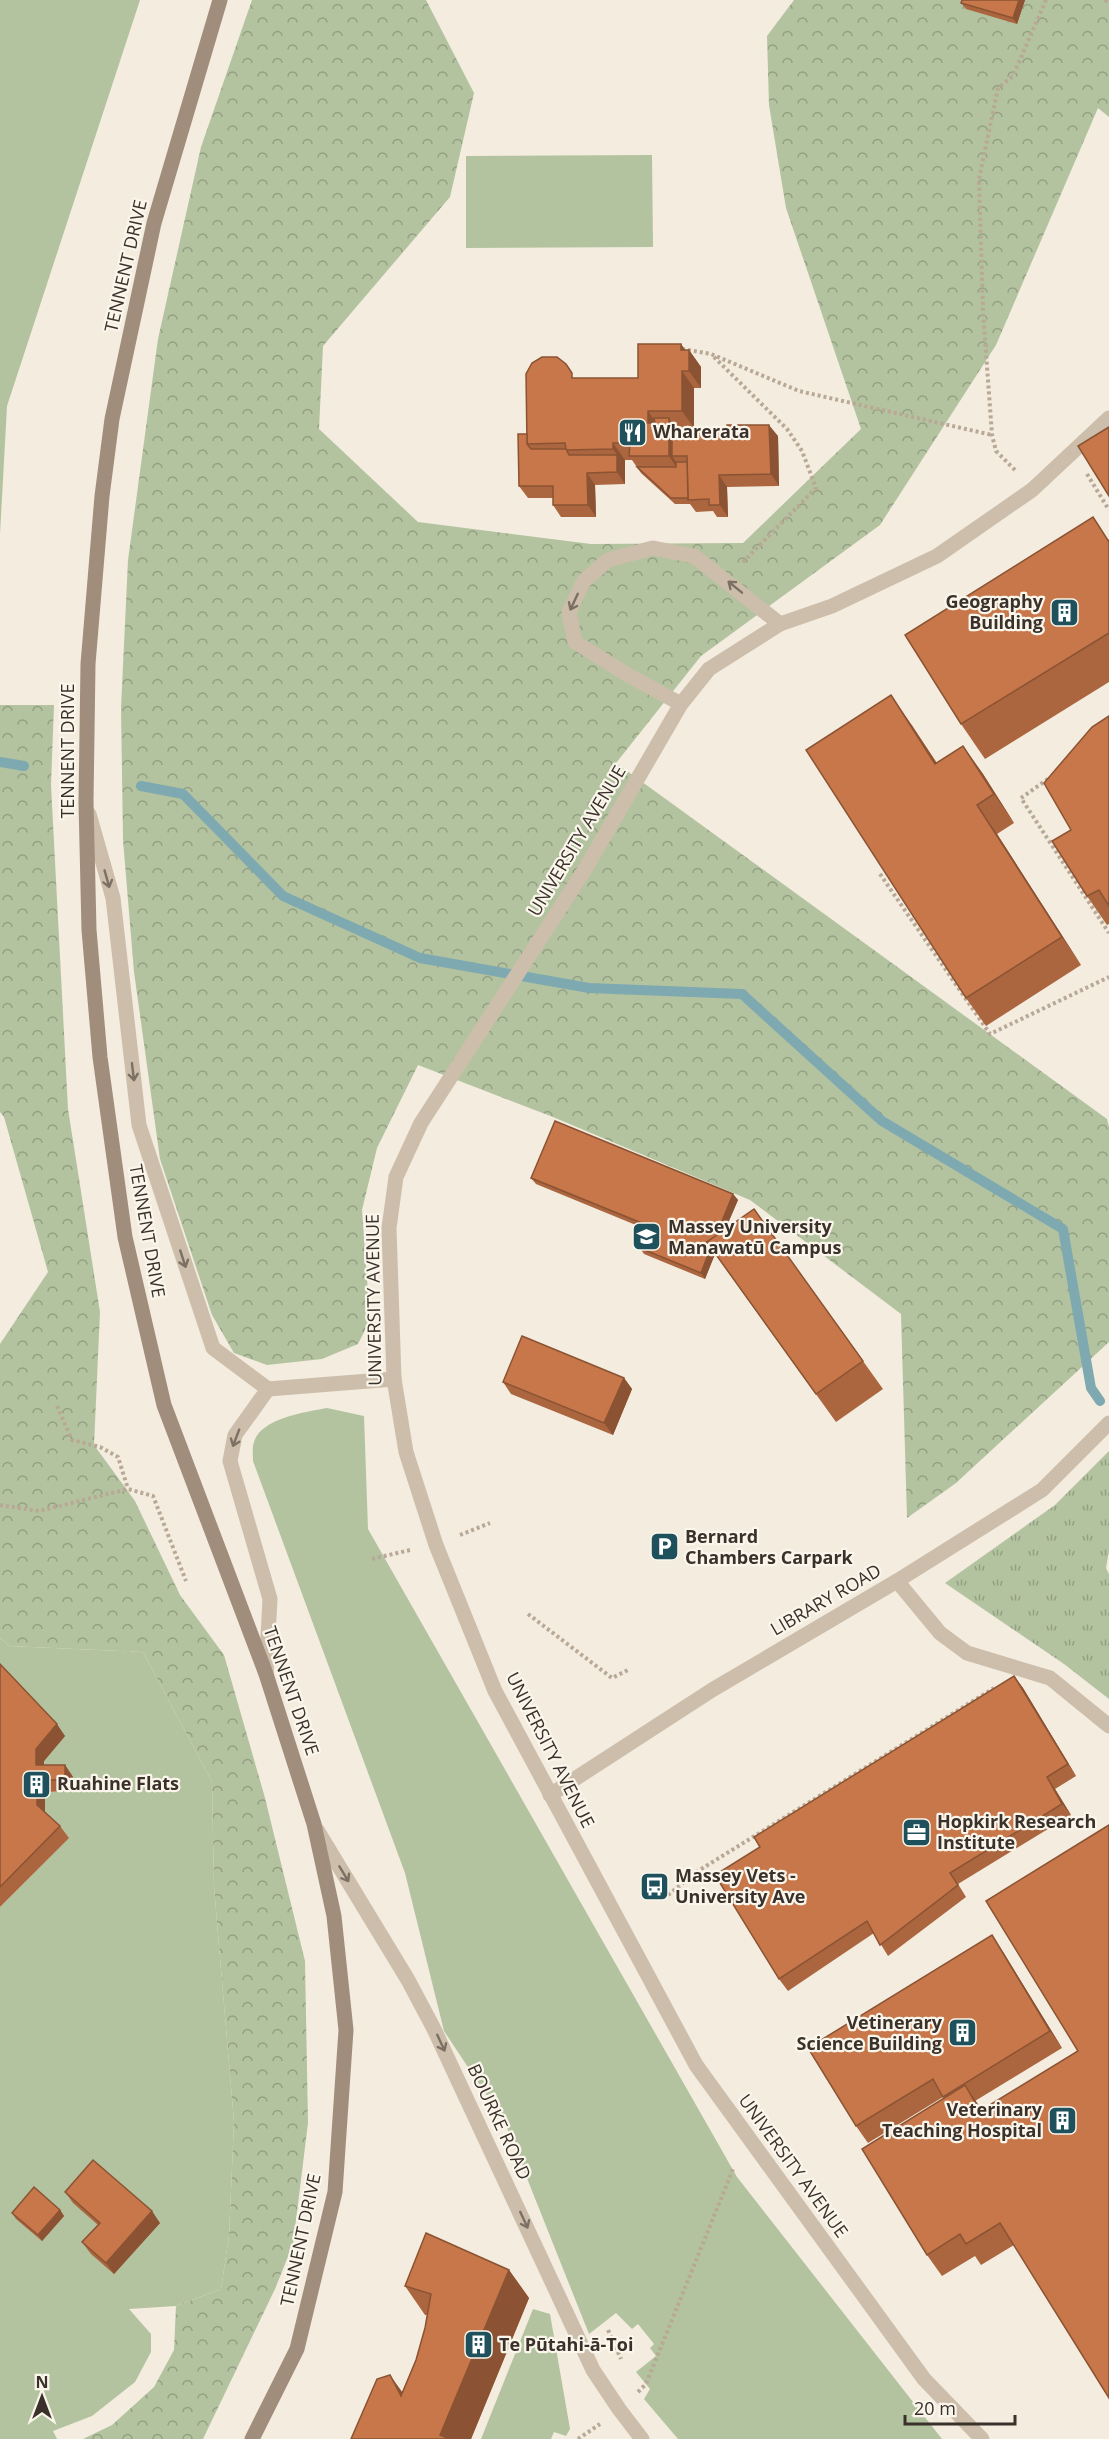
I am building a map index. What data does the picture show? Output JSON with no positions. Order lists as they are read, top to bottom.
{
  "streets": {
    "main road": ["TENNENT DRIVE"],
    "street": ["UNIVERSITY AVENUE", "LIBRARY ROAD", "BOURKE ROAD"]
  },
  "crossings": [
    ["TENNENT DRIVE", "BOURKE ROAD"],
    ["UNIVERSITY AVENUE", "LIBRARY ROAD"]
  ],
  "one_way": ["BOURKE ROAD"],
  "places": {
    "restaurant": ["Wharerata"],
    "building": [
      "Geography Building",
      "Ruahine Flats",
      "Vetinerary Science Building",
      "Veterinary Teaching Hospital",
      "Te Pūtahi-ā-Toi"
    ],
    "school or university": ["Massey University Manawatū Campus"],
    "parking": ["Bernard Chambers Carpark"],
    "office": ["Hopkirk Research Institute"],
    "bus stop": ["Massey Vets - University Ave"]
  },
  "scale_bar": "20 m",
  "north": "top"
}
